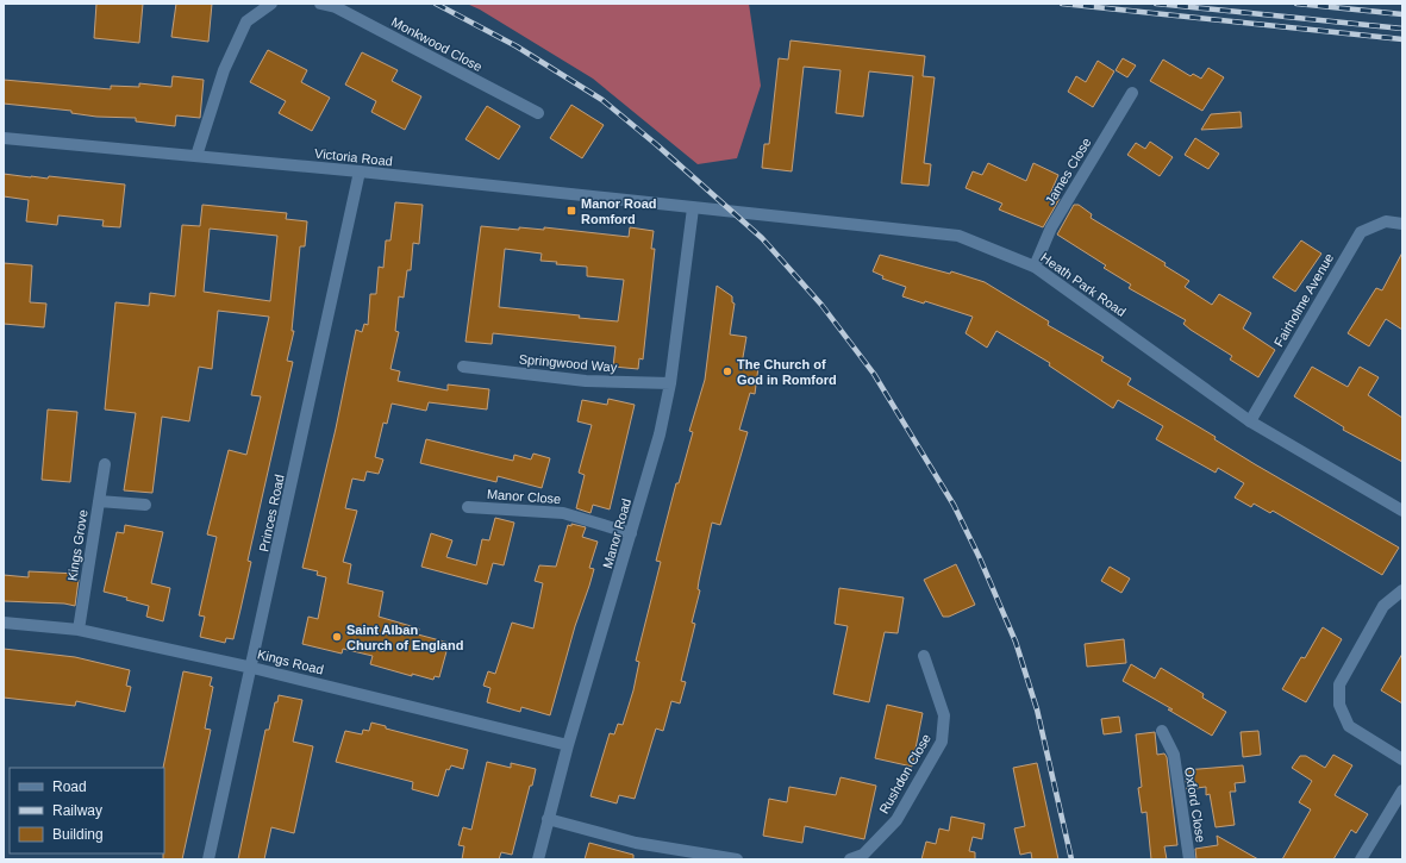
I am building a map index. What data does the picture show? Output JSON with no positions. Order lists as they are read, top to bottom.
{
  "streets": {
    "street": [
      "Monkwood Close",
      "Victoria Road",
      "James Close",
      "Heath Park Road",
      "Fairholme Avenue",
      "Springwood Way",
      "Manor Close",
      "Princes Road",
      "Manor Road",
      "Kings Grove",
      "Kings Road",
      "Rushdon Close",
      "Oxford Close"
    ]
  },
  "crossings": [
    ["Victoria Road", "Heath Park Road"],
    ["Victoria Road", "Princes Road"],
    ["Victoria Road", "Manor Road"],
    ["James Close", "Heath Park Road"],
    ["Heath Park Road", "Fairholme Avenue"],
    ["Heath Park Road", "Manor Road"],
    ["Springwood Way", "Manor Road"],
    ["Manor Close", "Manor Road"],
    ["Princes Road", "Kings Road"],
    ["Manor Road", "Kings Road"],
    ["Kings Grove", "Kings Road"]
  ],
  "places": {
    "transit": ["Manor Road Romford"],
    "other": ["The Church of God in Romford", "Saint Alban Church of England"]
  },
  "legend": ["Road", "Railway", "Building"]
}
